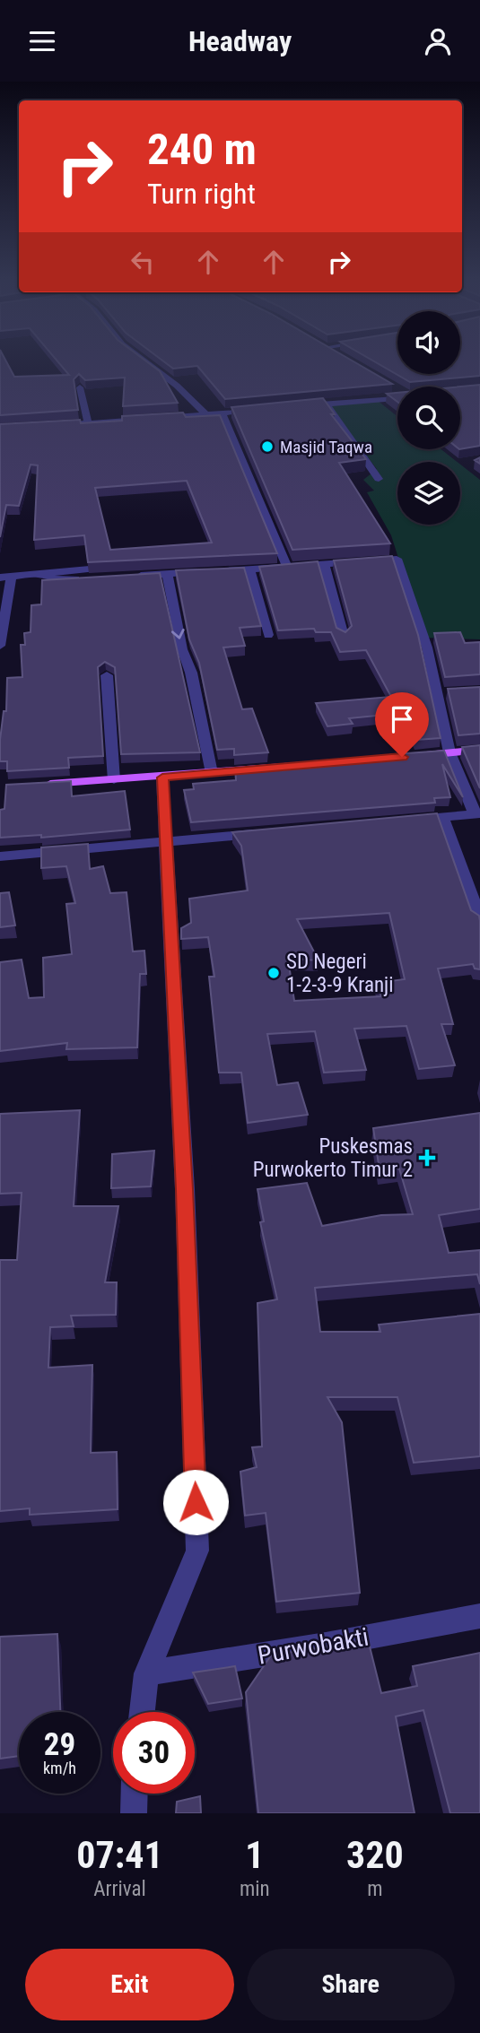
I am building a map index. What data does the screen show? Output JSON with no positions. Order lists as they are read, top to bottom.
{
  "streets": {
    "street": ["Purwobakti"]
  },
  "places": {
    "other": ["Masjid Taqwa", "SD Negeri 1-2-3-9 Kranji"],
    "health": ["Puskesmas Purwokerto Timur 2"]
  },
  "page": {
    "header": "Headway",
    "turn": ["240 m", "Turn right"],
    "speed": "29 km/h",
    "limit": "30",
    "eta": [
      "07:41",
      "Arrival",
      "1",
      "min",
      "320",
      "m"
    ],
    "buttons": ["Exit", "Share"]
  }
}
